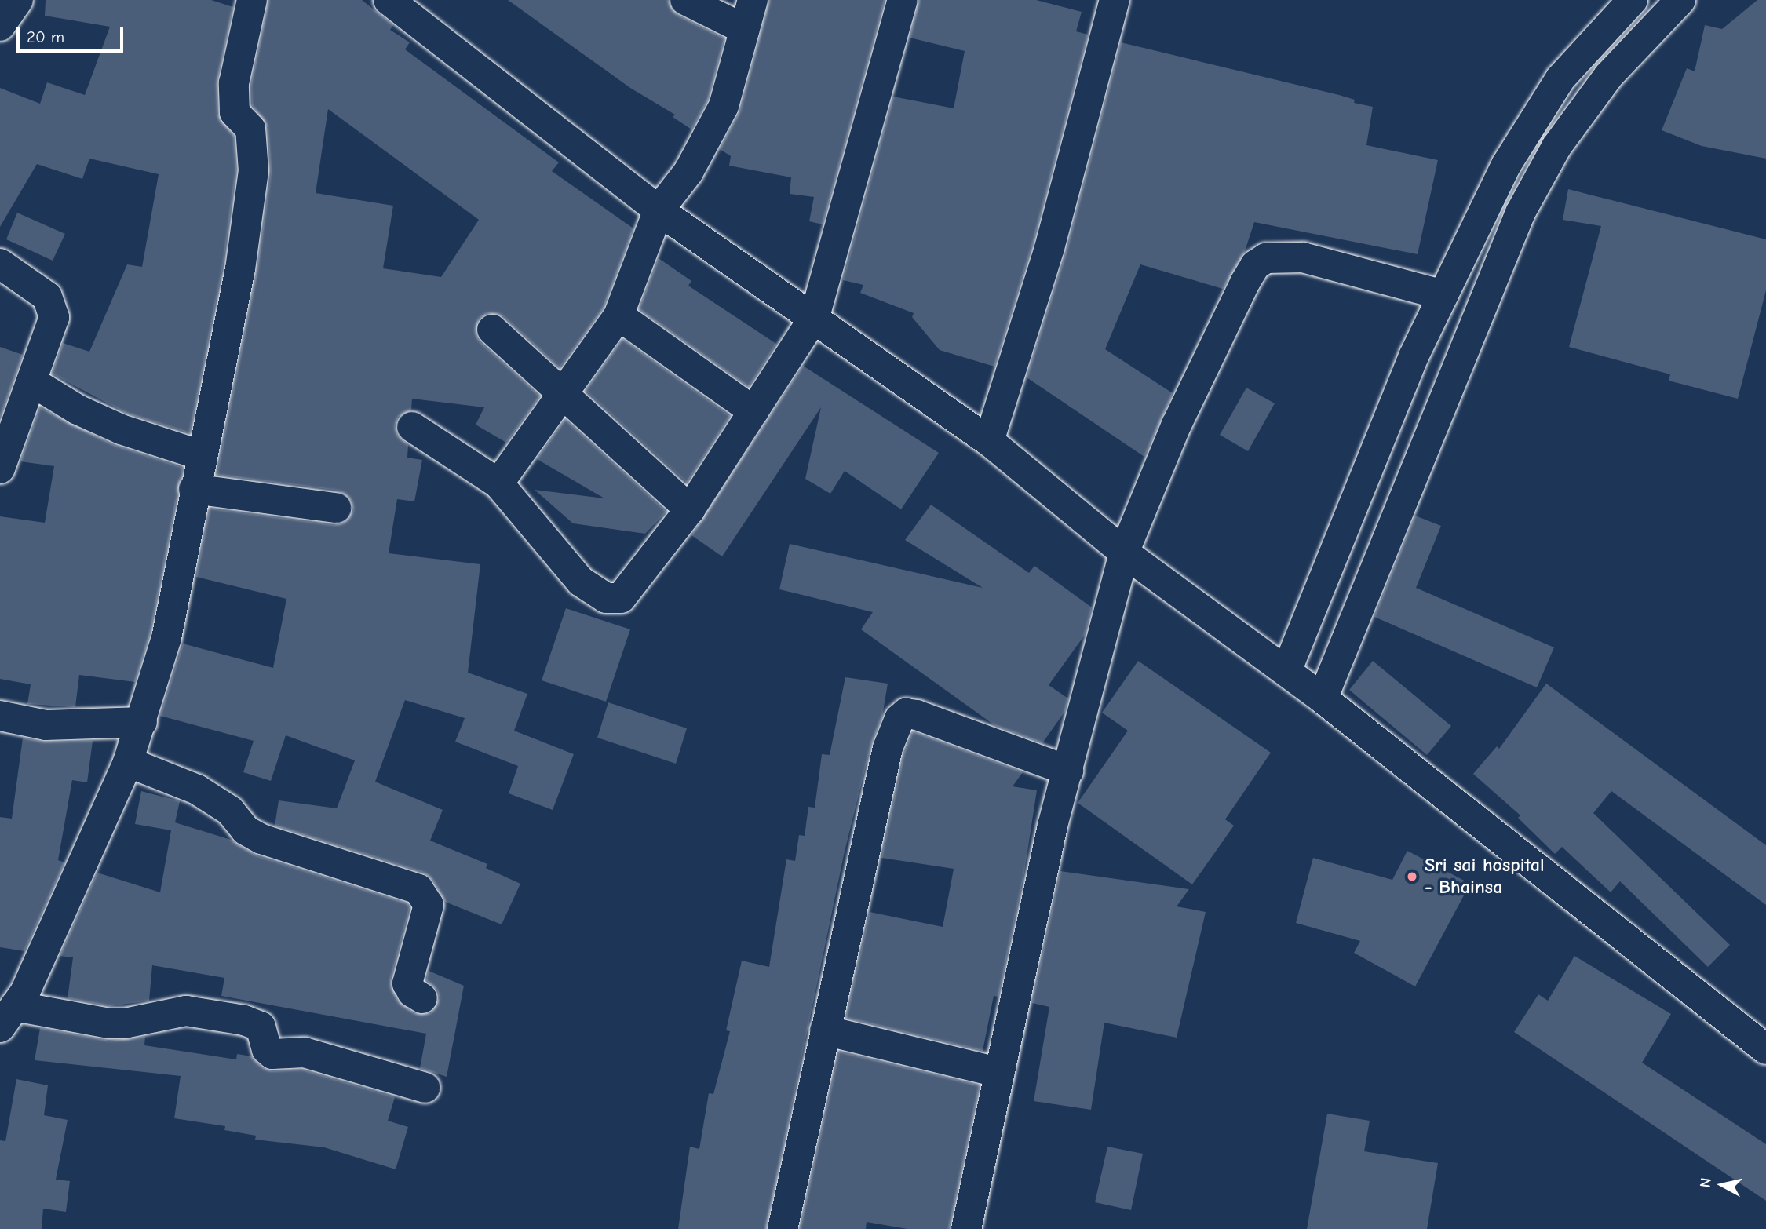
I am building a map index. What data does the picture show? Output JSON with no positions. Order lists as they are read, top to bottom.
{
  "places": ["Sri sai hospital - Bhainsa"],
  "scale_bar": "20 m",
  "north": "left"
}
